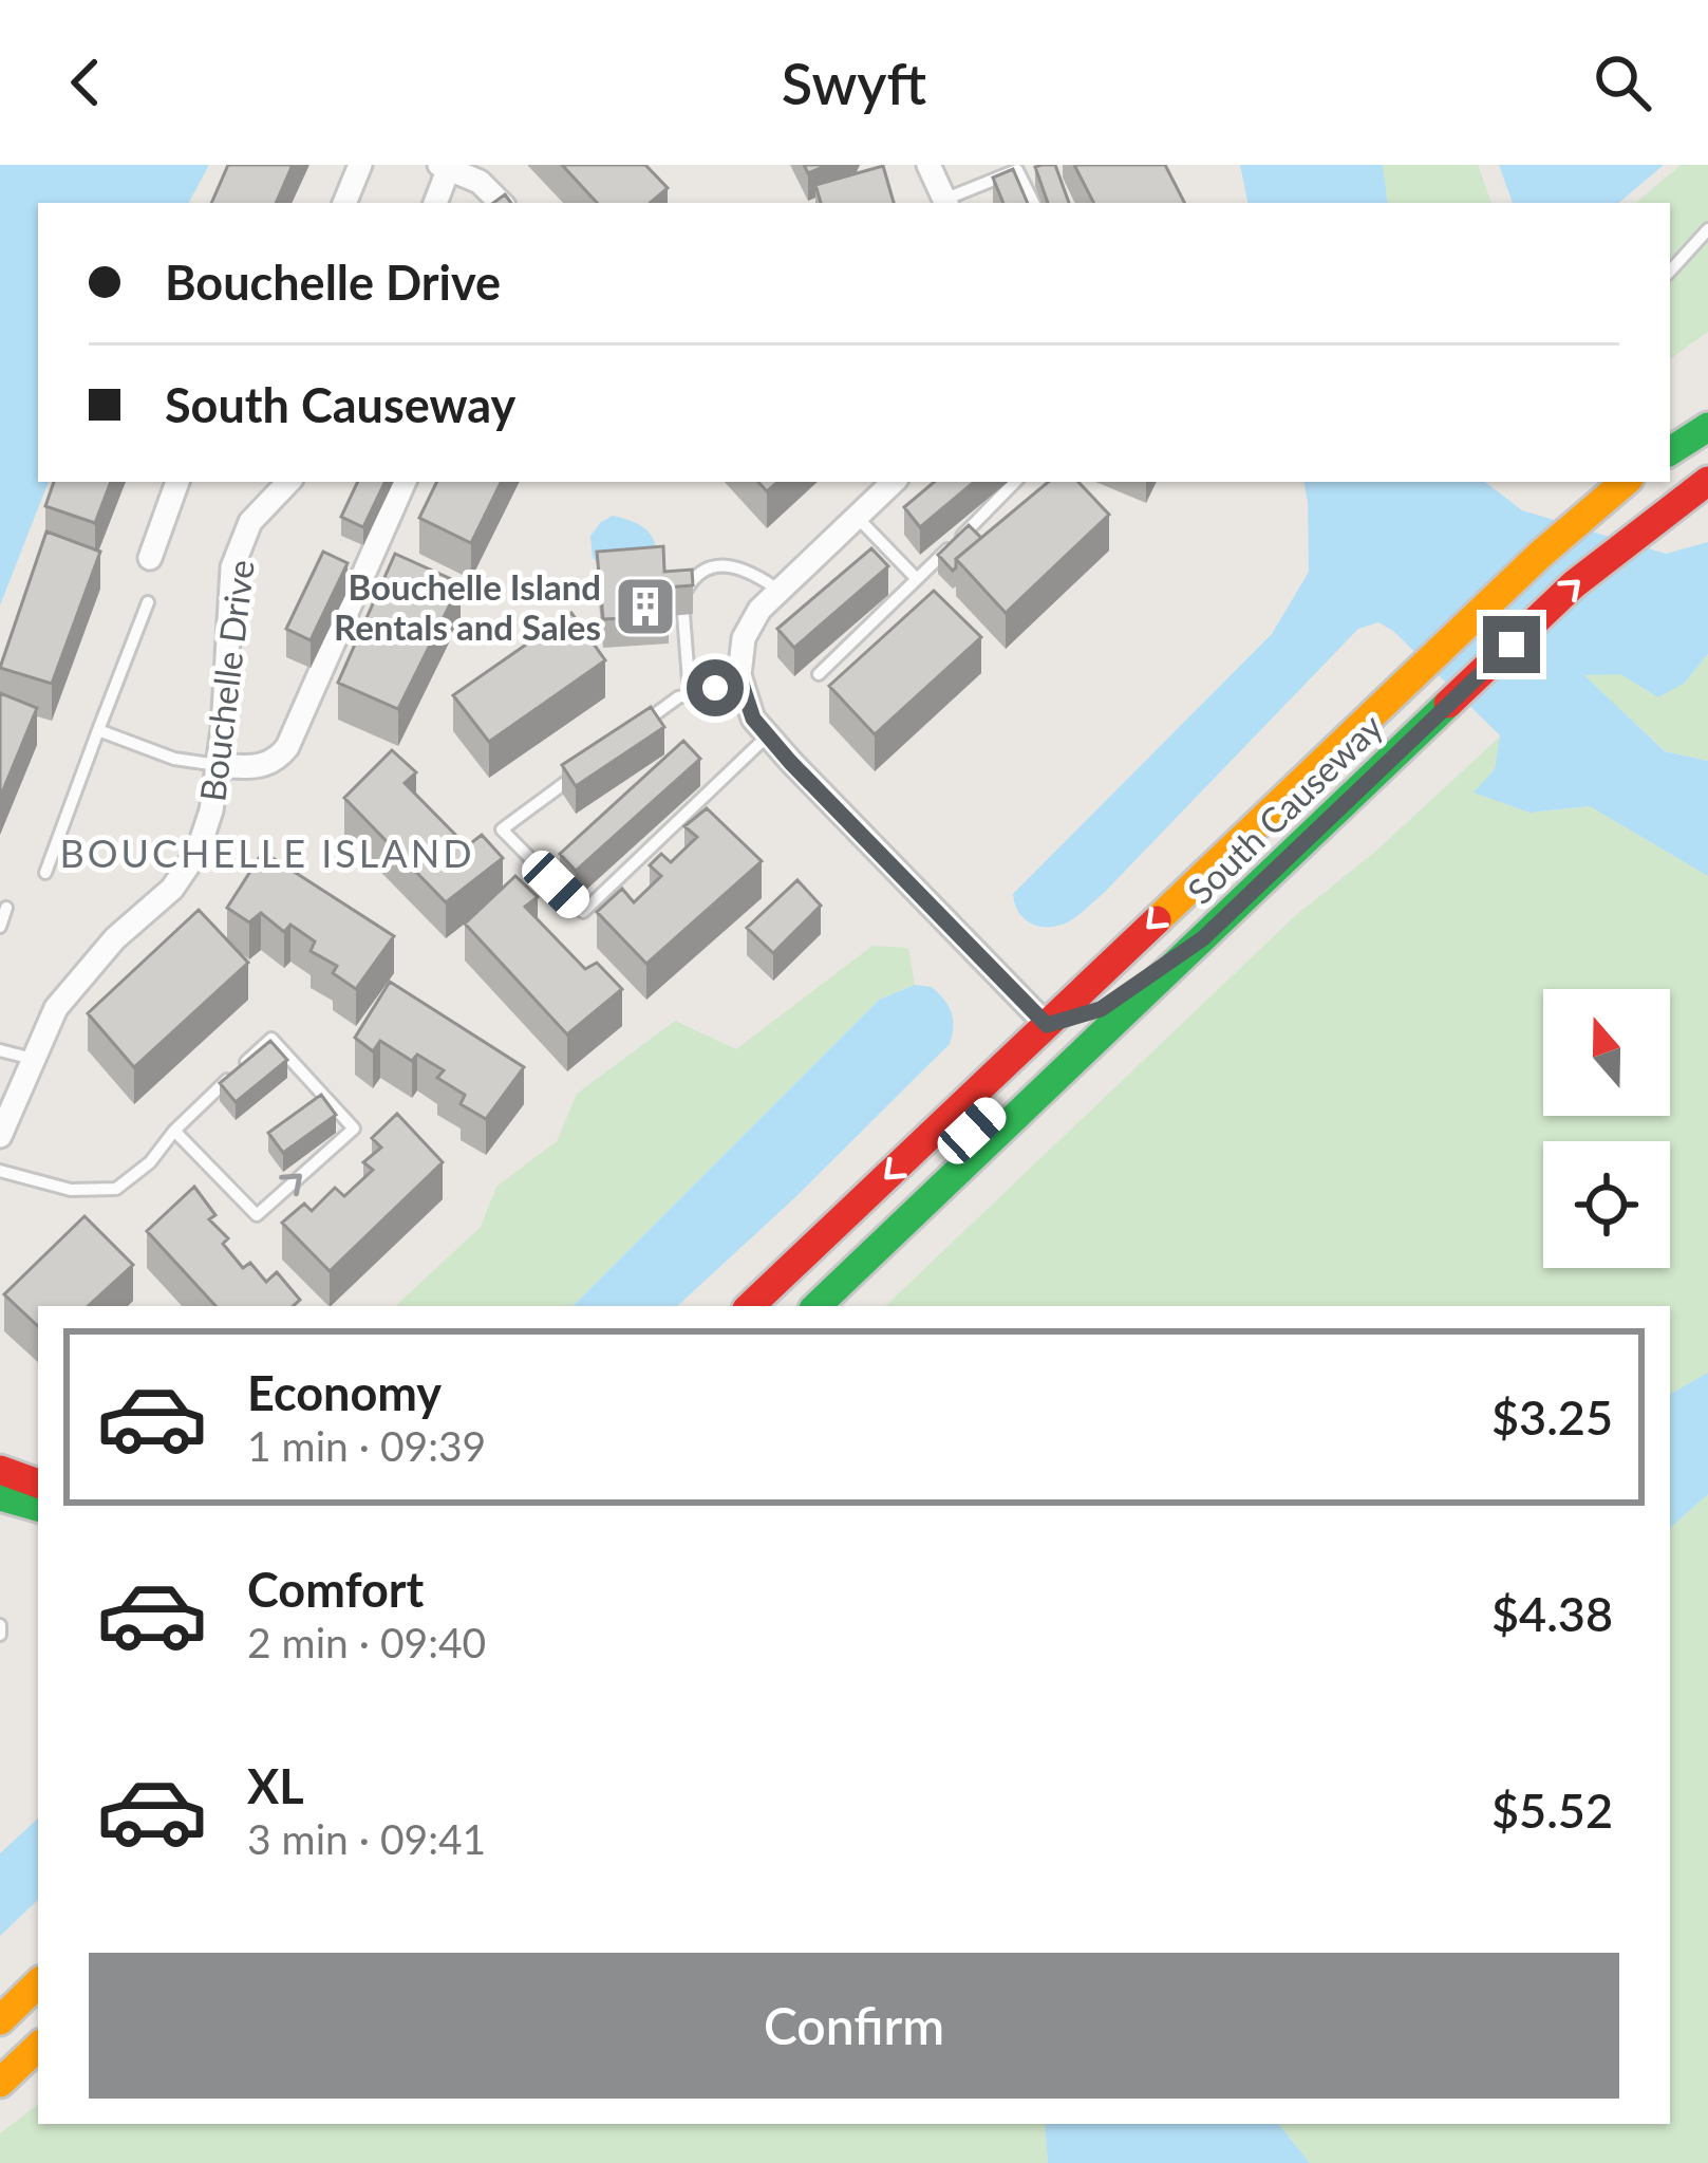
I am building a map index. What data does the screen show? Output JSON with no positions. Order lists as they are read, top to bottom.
{
  "streets": {
    "main road": ["South Causeway"],
    "street": ["Bouchelle Drive"]
  },
  "districts": ["BOUCHELLE ISLAND"],
  "places": {
    "building": ["Bouchelle Island Rentals and Sales"]
  },
  "north": "top",
  "page": {
    "header": "Swyft",
    "banner": ["Bouchelle Drive", "South Causeway"],
    "list": [
      {
        "name": "Economy",
        "note": "1 min · 09:39",
        "value": "$3.25"
      },
      {
        "name": "Comfort",
        "note": "2 min · 09:40",
        "value": "$4.38"
      },
      {
        "name": "XL",
        "note": "3 min · 09:41",
        "value": "$5.52"
      }
    ],
    "buttons": "Confirm"
  }
}
